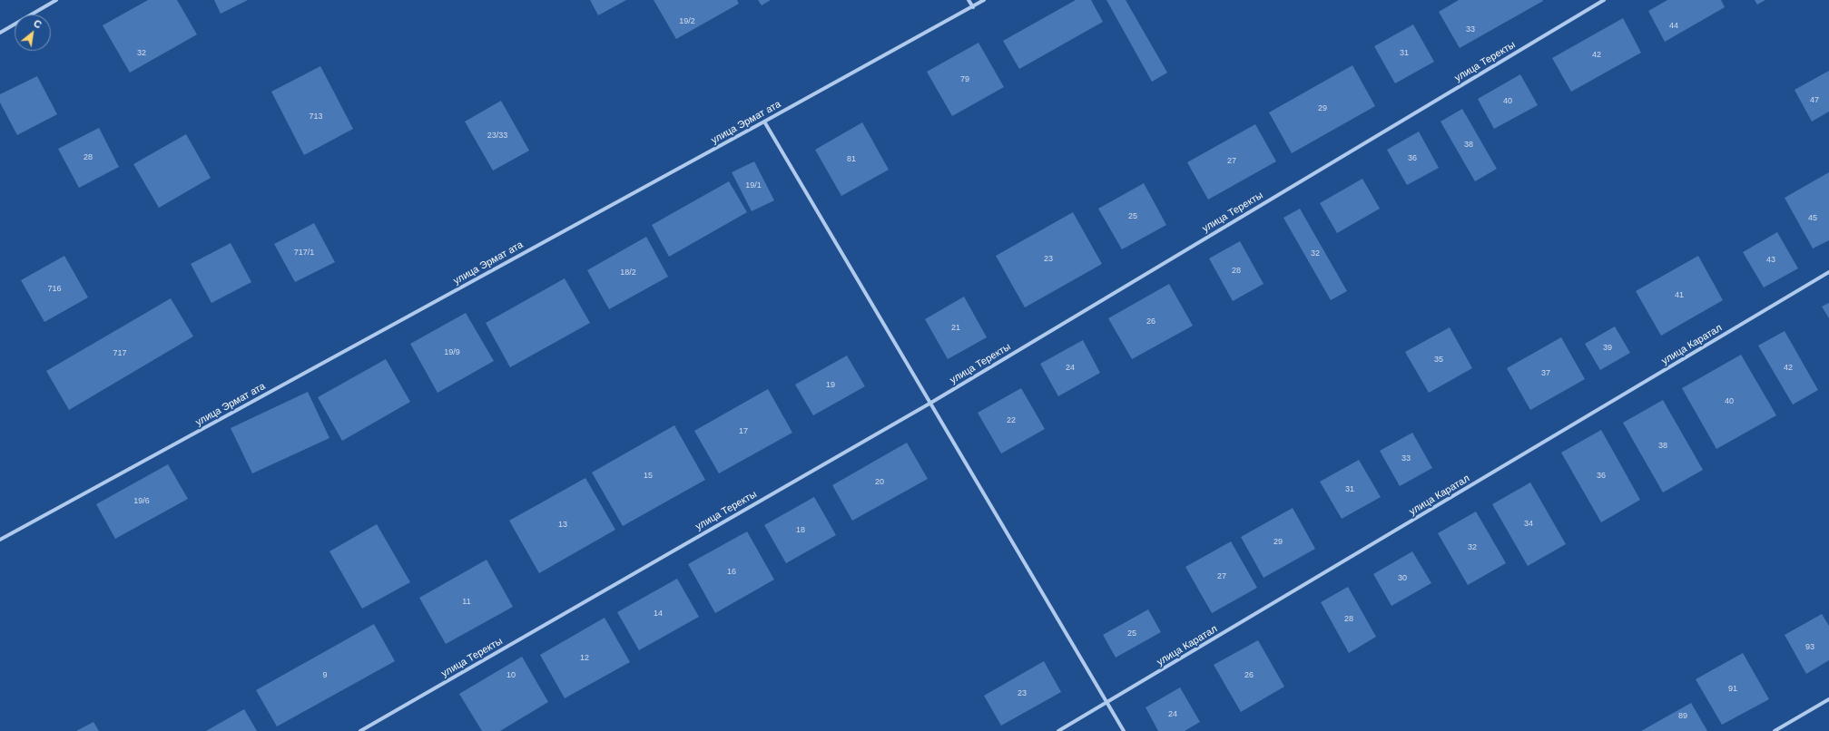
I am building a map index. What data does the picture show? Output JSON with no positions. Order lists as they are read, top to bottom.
{
  "streets": {
    "street": ["улица Теректы", "улица Эрмат ата", "улица Каратал"]
  },
  "house_numbers": [
    "19/2",
    "44",
    "33",
    "32",
    "31",
    "42",
    "79",
    "47",
    "40",
    "29",
    "713",
    "23/33",
    "38",
    "28",
    "36",
    "81",
    "27",
    "19/1",
    "25",
    "45",
    "717/1",
    "32",
    "23",
    "43",
    "28",
    "18/2",
    "716",
    "41",
    "26",
    "21",
    "39",
    "19/9",
    "717",
    "35",
    "24",
    "42",
    "37",
    "19",
    "40",
    "22",
    "17",
    "38",
    "33",
    "15",
    "36",
    "20",
    "31",
    "19/6",
    "34",
    "13",
    "18",
    "29",
    "32",
    "16",
    "27",
    "30",
    "11",
    "14",
    "28",
    "25",
    "93",
    "12",
    "9",
    "10",
    "26",
    "91",
    "23",
    "24",
    "89"
  ],
  "north": "top right"
}
